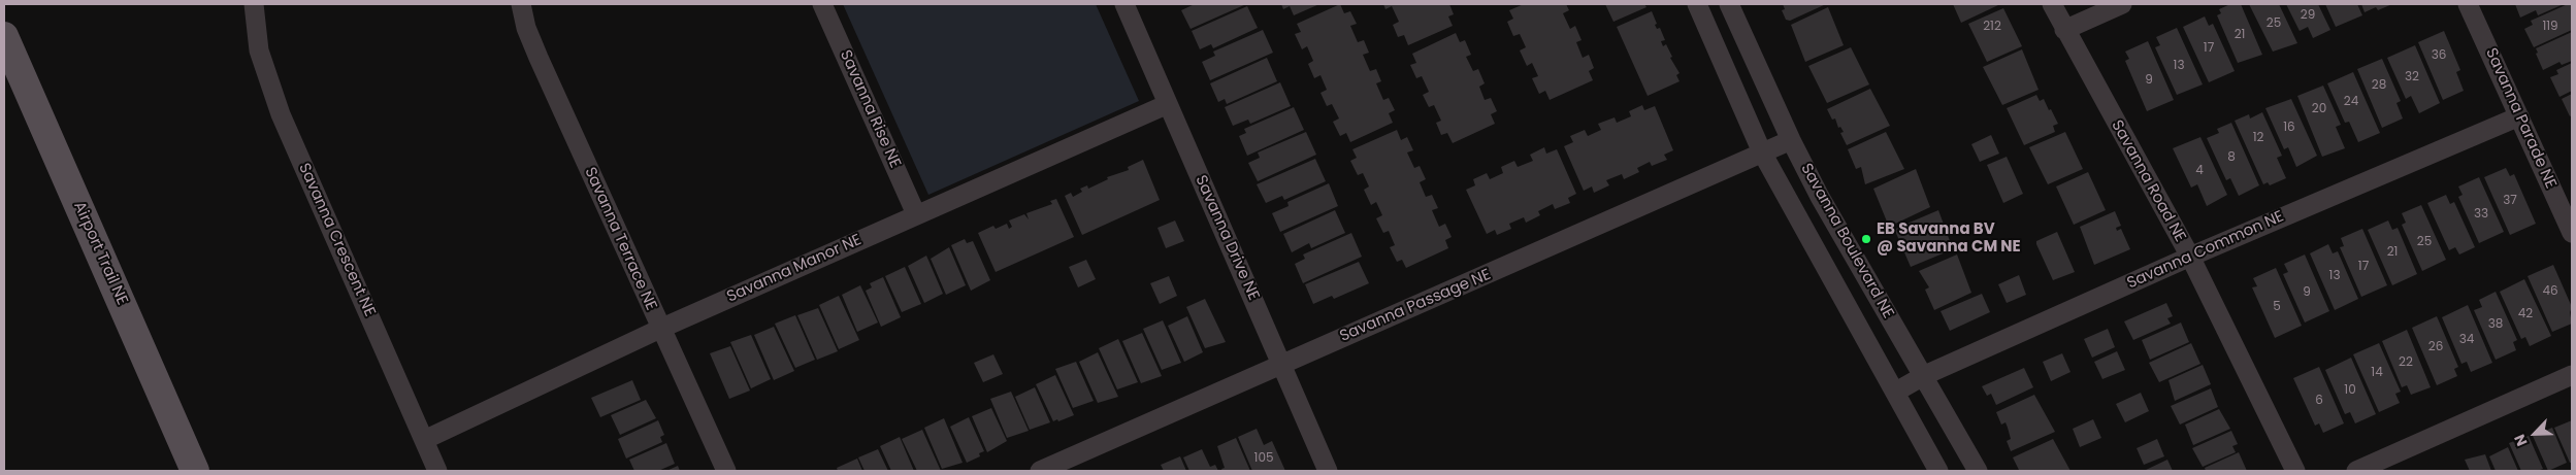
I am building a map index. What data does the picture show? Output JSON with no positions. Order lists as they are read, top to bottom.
{
  "streets": {
    "main road": ["Airport Trail NE"],
    "street": [
      "Savanna Rise NE",
      "Savanna Parade NE",
      "Savanna Road NE",
      "Savanna Drive NE",
      "Savanna Terrace NE",
      "Savanna Crescent NE",
      "Savanna Boulevard NE",
      "Savanna Common NE",
      "Savanna Manor NE",
      "Savanna Passage NE"
    ]
  },
  "crossings": [
    ["Savanna Rise NE", "Savanna Manor NE"],
    ["Savanna Parade NE", "Savanna Common NE"],
    ["Savanna Road NE", "Savanna Common NE"],
    ["Savanna Drive NE", "Savanna Manor NE"],
    ["Savanna Drive NE", "Savanna Passage NE"],
    ["Savanna Terrace NE", "Savanna Manor NE"],
    ["Savanna Crescent NE", "Savanna Manor NE"],
    ["Savanna Boulevard NE", "Savanna Common NE"],
    ["Savanna Boulevard NE", "Savanna Passage NE"]
  ],
  "places": ["EB Savanna BV @ Savanna CM NE"],
  "house_numbers": [
    "29",
    "25",
    "212",
    "119",
    "21",
    "17",
    "36",
    "13",
    "32",
    "9",
    "28",
    "24",
    "20",
    "16",
    "12",
    "8",
    "4",
    "37",
    "33",
    "25",
    "21",
    "17",
    "13",
    "46",
    "9",
    "5",
    "42",
    "38",
    "34",
    "26",
    "22",
    "14",
    "10",
    "6",
    "105"
  ],
  "north": "bottom left"
}
